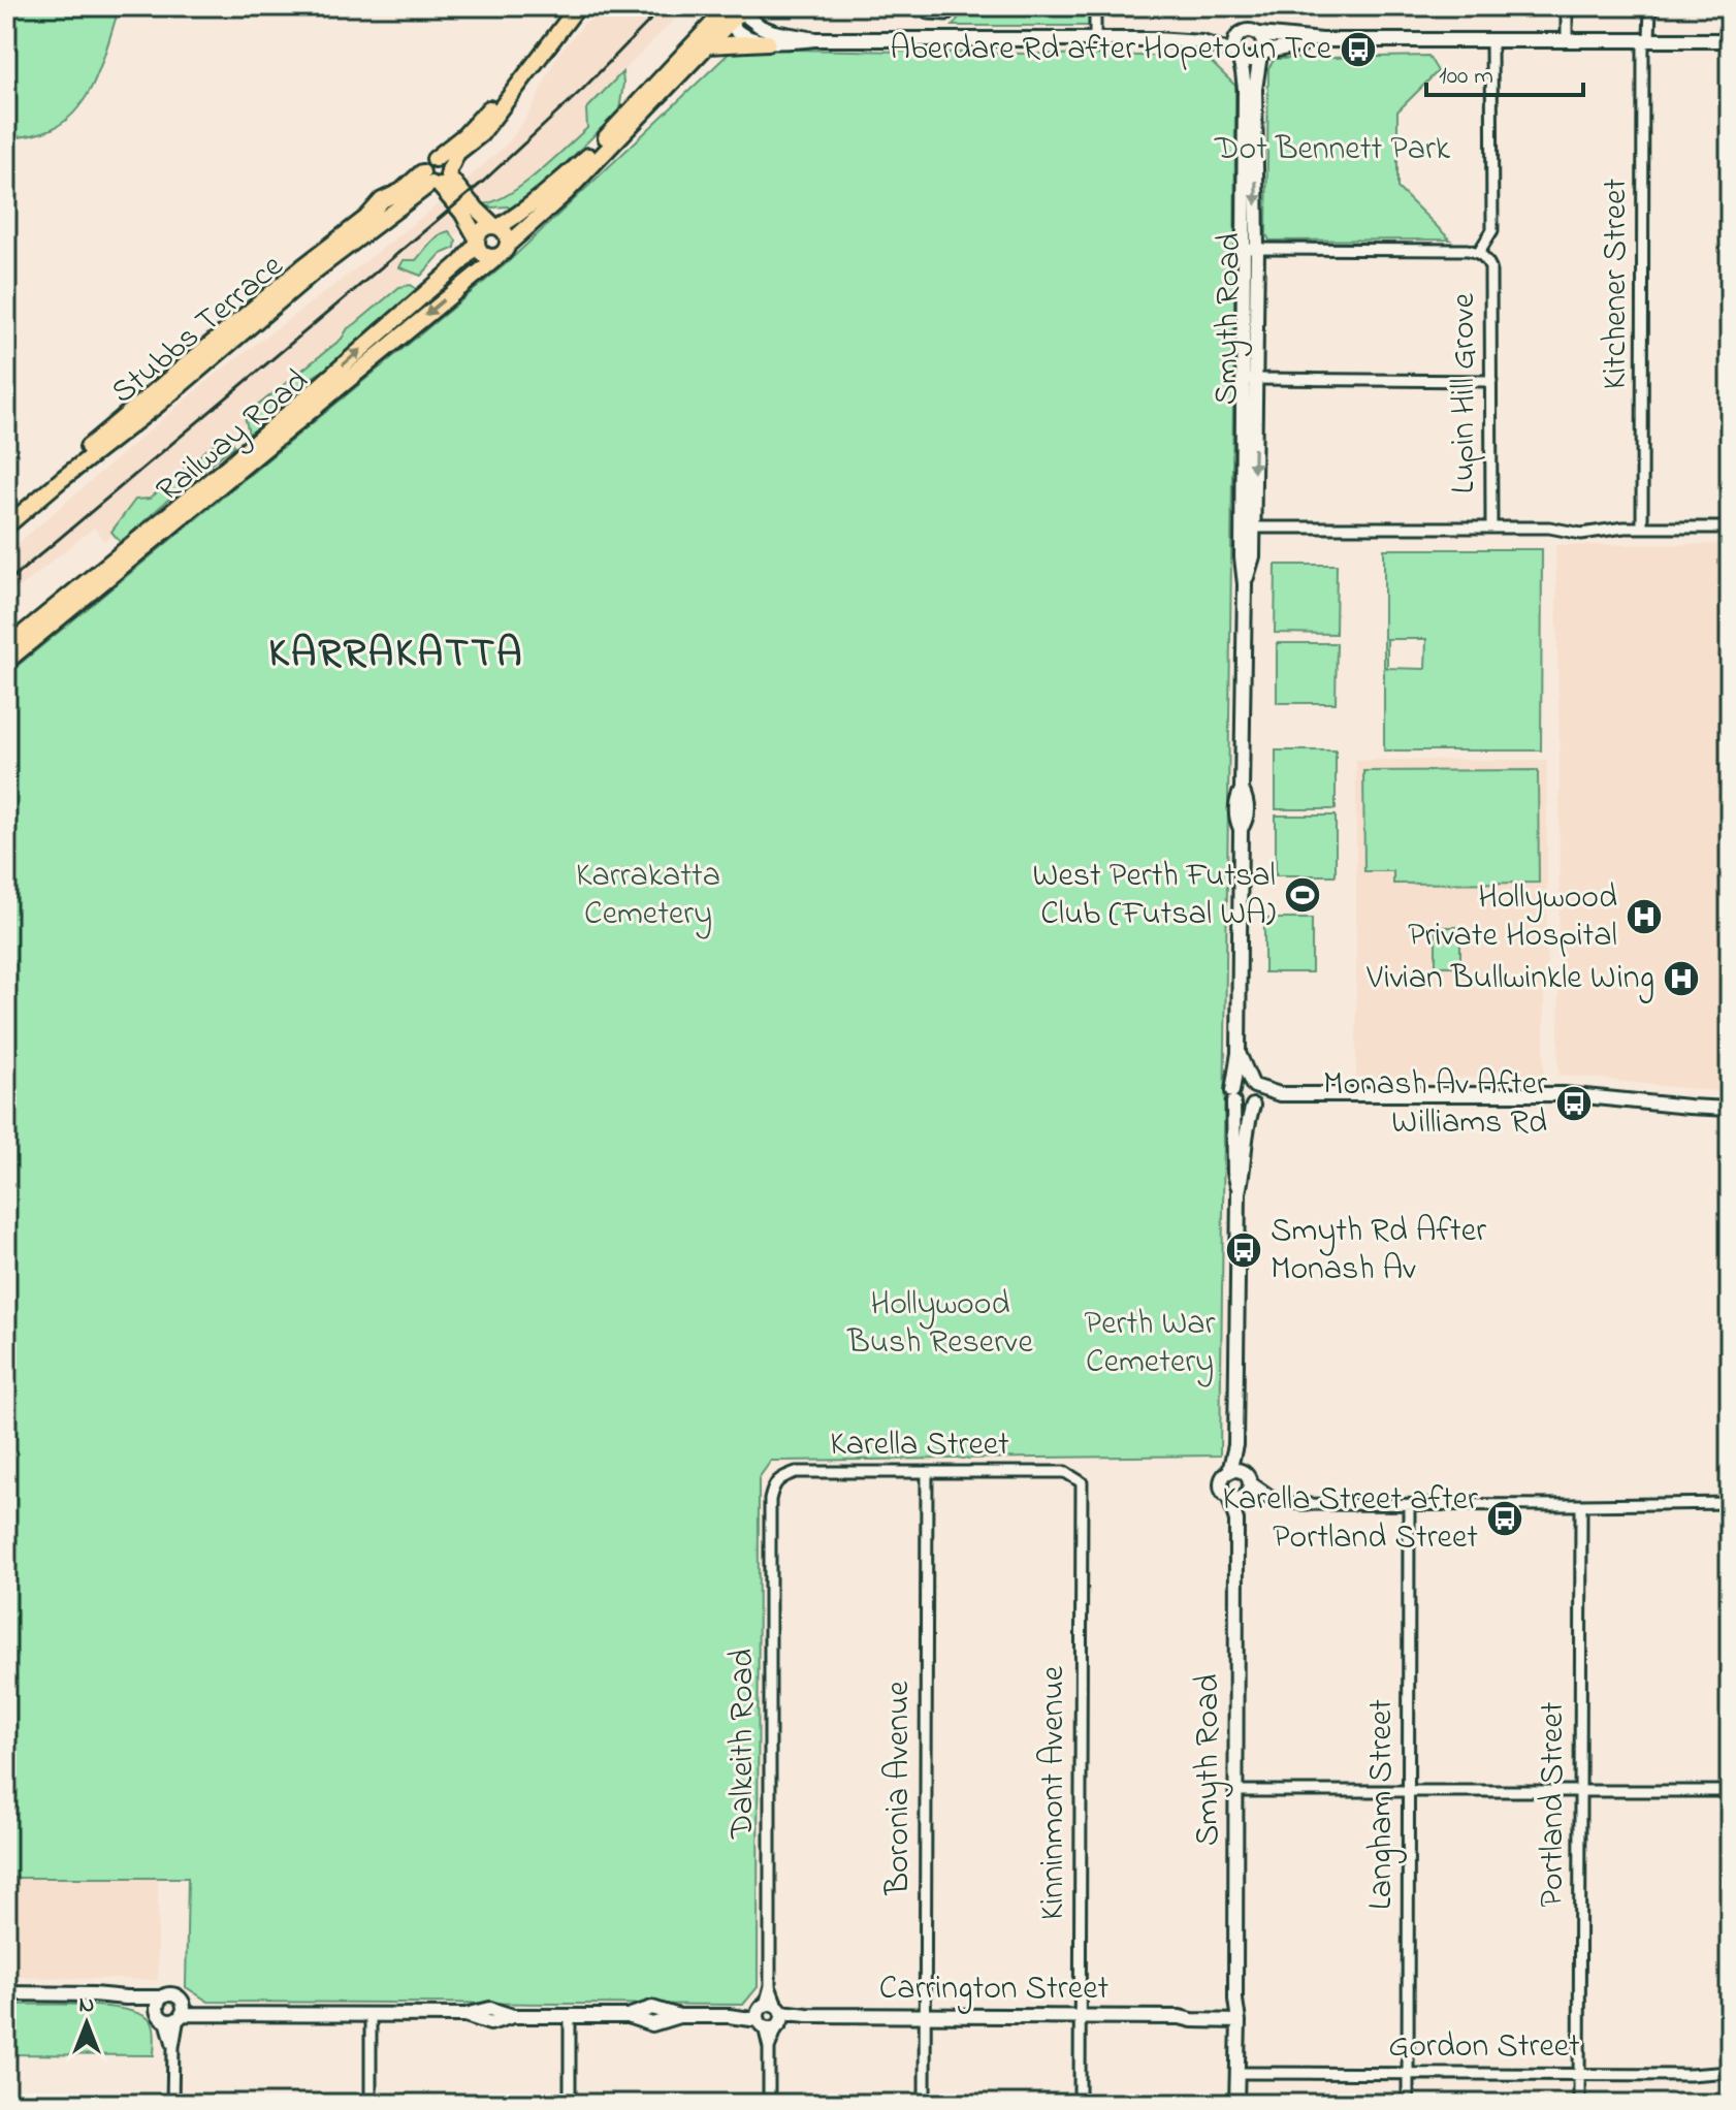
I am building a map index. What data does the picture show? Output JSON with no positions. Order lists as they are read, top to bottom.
{
  "streets": {
    "main road": [
      "Smyth Road",
      "Stubbs Terrace",
      "Railway Road",
      "Carrington Street"
    ],
    "street": [
      "Kitchener Street",
      "Lupin Hill Grove",
      "Karella Street",
      "Dalkeith Road",
      "Boronia Avenue",
      "Kinninmont Avenue",
      "Langham Street",
      "Portland Street",
      "Gordon Street"
    ]
  },
  "crossings": [
    ["Smyth Road", "Lupin Hill Grove"],
    ["Smyth Road", "Carrington Street"],
    ["Smyth Road", "Gordon Street"],
    ["Karella Street", "Dalkeith Road"],
    ["Karella Street", "Boronia Avenue"],
    ["Karella Street", "Kinninmont Avenue"],
    ["Dalkeith Road", "Carrington Street"],
    ["Boronia Avenue", "Carrington Street"],
    ["Kinninmont Avenue", "Carrington Street"],
    ["Langham Street", "Gordon Street"],
    ["Portland Street", "Gordon Street"]
  ],
  "districts": ["KARRAKATTA"],
  "parks": [
    "Dot Bennett Park",
    "Karrakatta Cemetery",
    "Hollywood Bush Reserve",
    "Perth War Cemetery"
  ],
  "places": {
    "bus stop": [
      "Aberdare Rd after Hopetoun Tce",
      "Monash Av After Williams Rd",
      "Smyth Rd After Monash Av",
      "Karella Street after Portland Street"
    ],
    "sports": ["West Perth Futsal Club (Futsal WA)"],
    "hospital": ["Hollywood Private Hospital", "Vivian Bullwinkle Wing"]
  },
  "scale_bar": "100 m",
  "north": "top"
}
